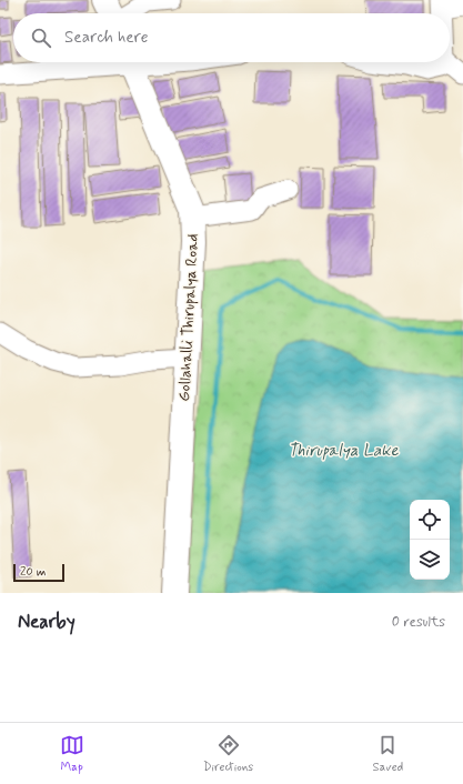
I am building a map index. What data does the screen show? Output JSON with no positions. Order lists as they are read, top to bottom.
{
  "streets": {
    "street": ["Gollahalli Thirupalya Road"]
  },
  "water": ["Thirupalya Lake"],
  "scale_bar": "20 m",
  "page": {
    "search": "Search here",
    "scale": "20 m",
    "heading": ["Nearby", "0 results"],
    "nav": ["Map", "Directions", "Saved"]
  }
}
